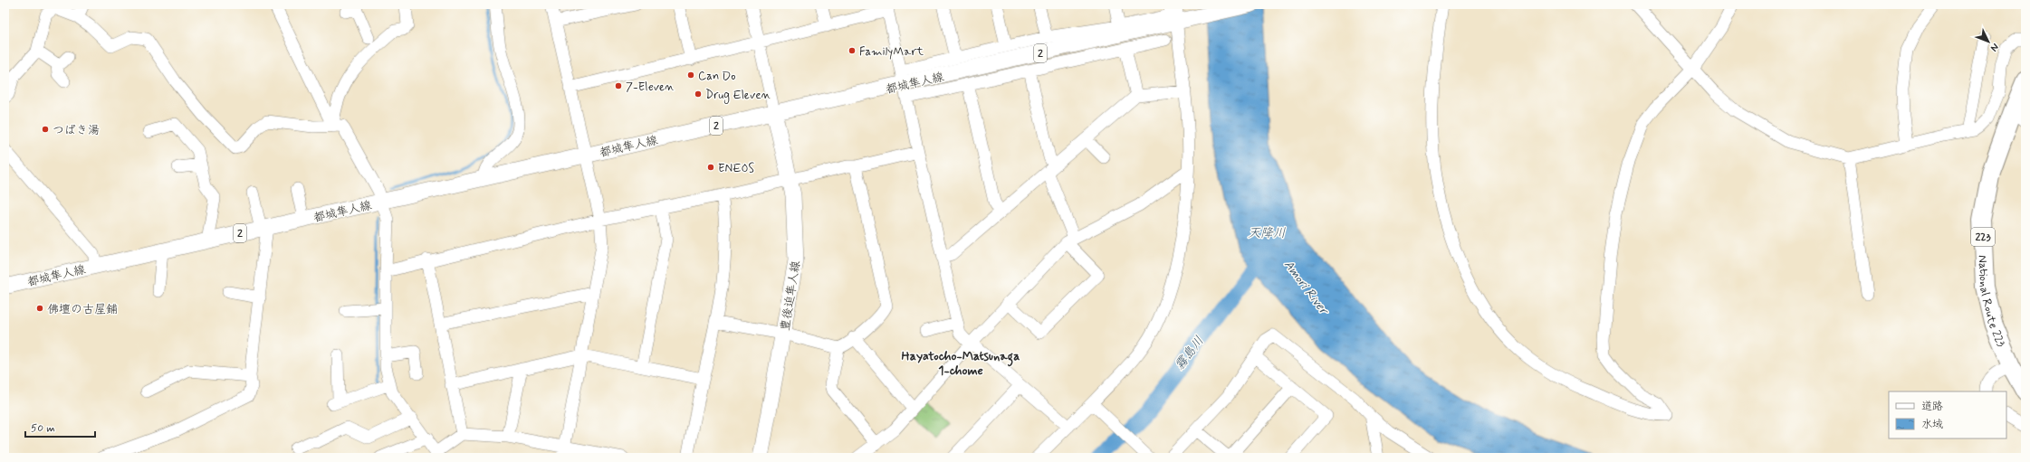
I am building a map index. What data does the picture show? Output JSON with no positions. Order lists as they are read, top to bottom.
{
  "streets": {
    "highway": ["223", "National Route 223"],
    "main road": ["2", "都城隼人線", "豊後迫隼人線"]
  },
  "crossings": [
    ["都城隼人線", "豊後迫隼人線"]
  ],
  "districts": ["Hayatocho-Matsunaga 1-chome"],
  "water": ["天降川", "Amori River", "霧島川"],
  "places": [
    "FamilyMart",
    "Can Do",
    "7-Eleven",
    "Drug Eleven",
    "つばき湯",
    "ENEOS",
    "佛壇の古屋鋪"
  ],
  "legend": ["道路", "水域"],
  "scale_bar": "50 m",
  "north": "bottom right"
}
